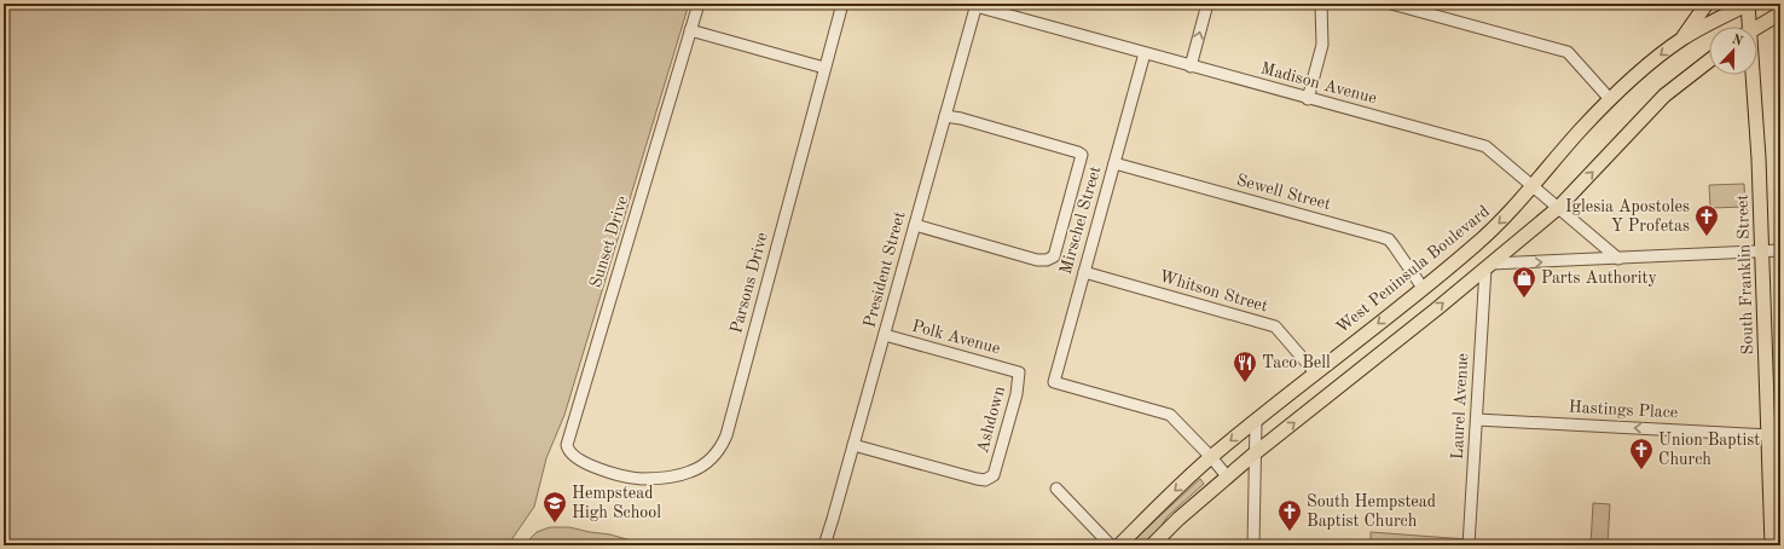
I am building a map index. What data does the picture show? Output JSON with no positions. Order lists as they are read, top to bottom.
{
  "streets": {
    "main road": ["West Peninsula Boulevard", "South Franklin Street"],
    "street": [
      "Madison Avenue",
      "Sewell Street",
      "Mirschel Street",
      "Sunset Drive",
      "President Street",
      "Parsons Drive",
      "Whitson Street",
      "Polk Avenue",
      "Laurel Avenue",
      "Hastings Place",
      "Ashdown"
    ]
  },
  "crossings": [
    ["Madison Avenue", "Mirschel Street"],
    ["Madison Avenue", "President Street"],
    ["Madison Avenue", "West Peninsula Boulevard"],
    ["Sewell Street", "Mirschel Street"],
    ["Sewell Street", "West Peninsula Boulevard"],
    ["Mirschel Street", "West Peninsula Boulevard"],
    ["Mirschel Street", "Whitson Street"],
    ["Sunset Drive", "Parsons Drive"],
    ["President Street", "Polk Avenue"],
    ["President Street", "Ashdown"],
    ["West Peninsula Boulevard", "South Franklin Street"],
    ["West Peninsula Boulevard", "Whitson Street"],
    ["South Franklin Street", "Hastings Place"],
    ["Polk Avenue", "Ashdown"],
    ["Laurel Avenue", "Hastings Place"]
  ],
  "one_way": ["Hastings Place"],
  "places": {
    "church": ["Iglesia Apostoles Y Profetas", "Union Baptist Church", "South Hempstead Baptist Church"],
    "shop": ["Parts Authority"],
    "restaurant": ["Taco Bell"],
    "school or university": ["Hempstead High School"]
  },
  "north": "top"
}
